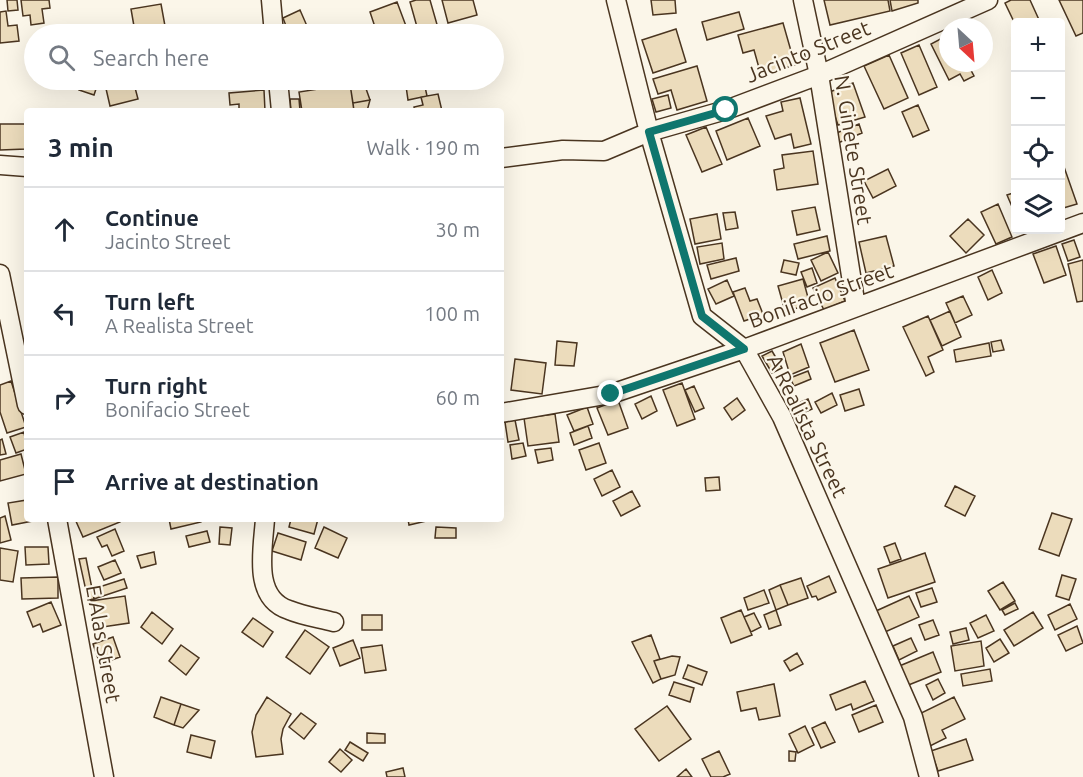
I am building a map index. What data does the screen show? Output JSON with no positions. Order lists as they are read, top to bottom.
{
  "streets": {
    "street": [
      "Jacinto Street",
      "N. Ginete Street",
      "Bonifacio Street",
      "A Realista Street",
      "E Alas Street"
    ]
  },
  "crossings": [
    ["Jacinto Street", "N. Ginete Street"],
    ["Jacinto Street", "A Realista Street"],
    ["N. Ginete Street", "Bonifacio Street"],
    ["Bonifacio Street", "A Realista Street"]
  ],
  "north": "bottom right",
  "page": {
    "map_buttons": ["+", "−"],
    "search": "Search here",
    "heading": ["3 min", "Walk · 190 m"],
    "list": [
      ["Continue", "Jacinto Street", "30 m"],
      ["Turn left", "A Realista Street", "100 m"],
      ["Turn right", "Bonifacio Street", "60 m"],
      "Arrive at destination"
    ]
  }
}
